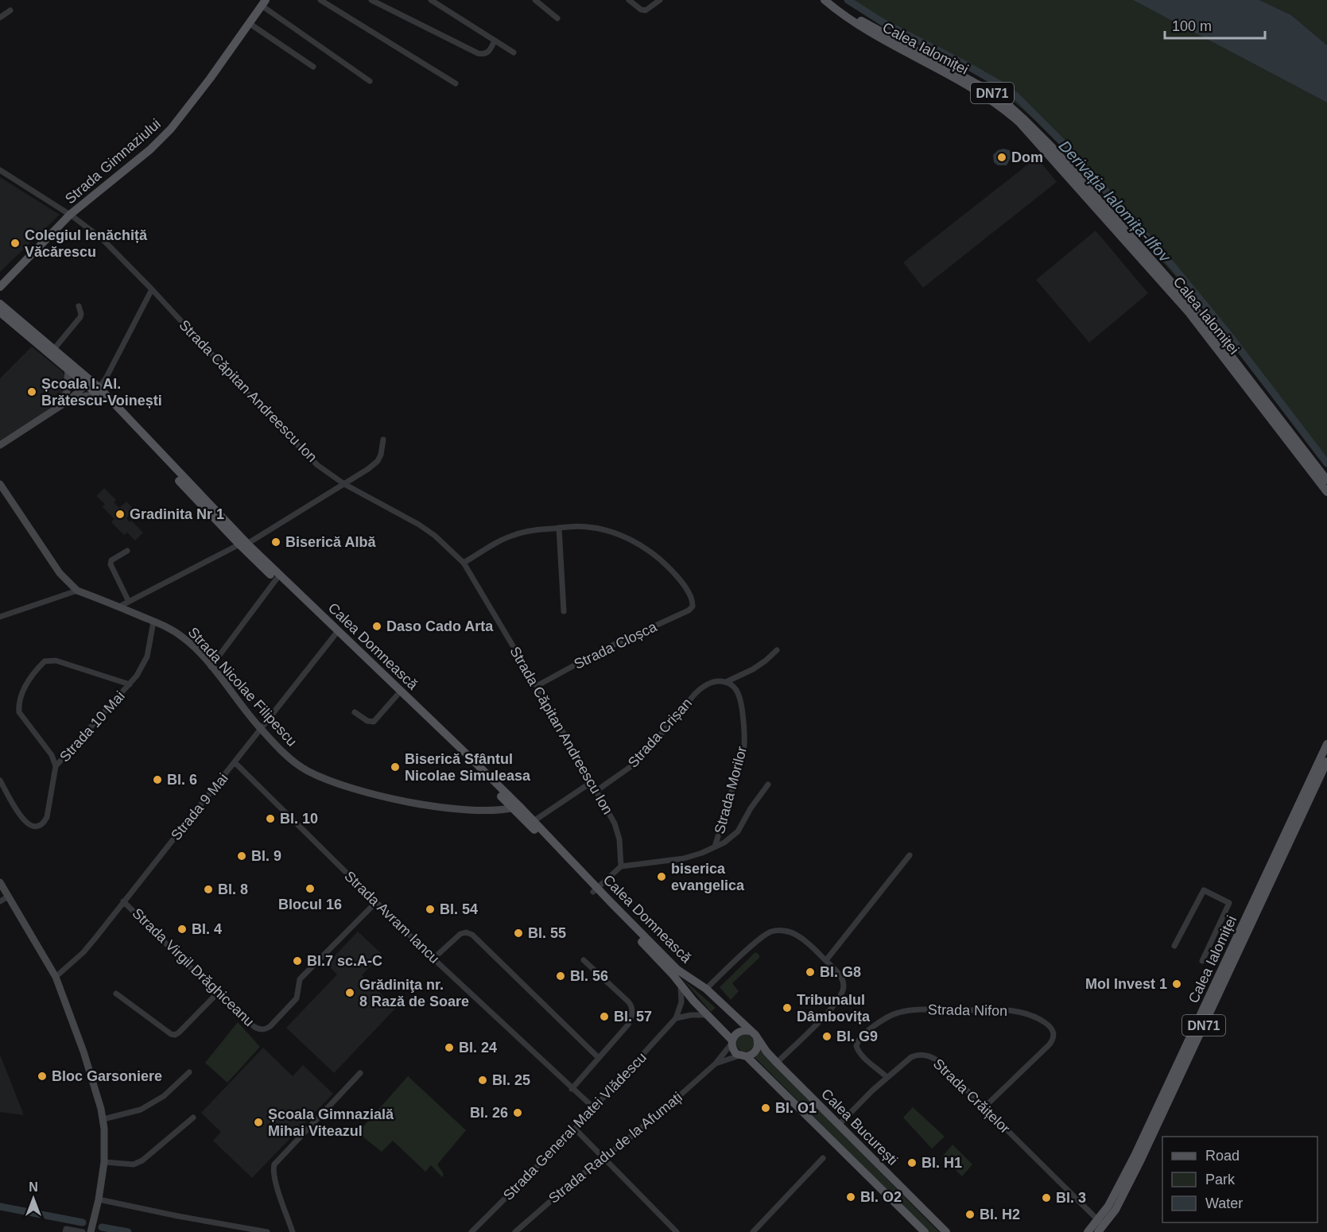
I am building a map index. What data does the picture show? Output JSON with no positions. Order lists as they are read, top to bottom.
{
  "streets": {
    "main road": [
      "Calea Ialomiței",
      "DN71",
      "Strada Gimnaziului",
      "Calea Domnească",
      "Calea București"
    ],
    "street": [
      "Strada Căpitan Andreescu Ion",
      "Strada Cloșca",
      "Strada Nicolae Filipescu",
      "Strada 10 Mai",
      "Strada Crișan",
      "Strada Morilor",
      "Strada 9 Mai",
      "Strada Avram Iancu",
      "Strada Virgil Drăghiceanu",
      "Strada Nifon",
      "Strada Crăițelor",
      "Strada General Matei Vlădescu",
      "Strada Radu de la Afumați"
    ]
  },
  "crossings": [
    ["Calea Ialomiței", "Strada Crăițelor"],
    ["Strada Gimnaziului", "Strada Căpitan Andreescu Ion"],
    ["Strada Căpitan Andreescu Ion", "Strada Cloșca"],
    ["Strada Căpitan Andreescu Ion", "Strada Crișan"],
    ["Calea Domnească", "Strada Nicolae Filipescu"],
    ["Calea Domnească", "Strada 9 Mai"],
    ["Calea Domnească", "Calea București"],
    ["Calea Domnească", "Strada Radu de la Afumați"],
    ["Strada Nicolae Filipescu", "Strada 10 Mai"],
    ["Strada Nicolae Filipescu", "Strada 9 Mai"],
    ["Strada Crișan", "Strada Morilor"],
    ["Strada 9 Mai", "Strada Avram Iancu"],
    ["Strada 9 Mai", "Strada Virgil Drăghiceanu"],
    ["Strada Avram Iancu", "Strada Virgil Drăghiceanu"],
    ["Strada Avram Iancu", "Strada General Matei Vlădescu"],
    ["Strada Nifon", "Strada Crăițelor"],
    ["Strada Crăițelor", "Calea București"],
    ["Calea București", "Strada Radu de la Afumați"]
  ],
  "water": ["Derivația Ialomița-Ilfov"],
  "places": [
    "Dom",
    "Colegiul Ienăchiță Văcărescu",
    "Școala I. Al. Brătescu-Voinești",
    "Gradinita Nr 1",
    "Biserică Albă",
    "Daso Cado Arta",
    "Biserică Sfântul Nicolae Simuleasa",
    "Bl. 6",
    "Bl. 10",
    "Bl. 9",
    "biserica evangelica",
    "Blocul 16",
    "Bl. 8",
    "Bl. 54",
    "Bl. 4",
    "Bl. 55",
    "Bl.7 sc.A-C",
    "Bl. G8",
    "Bl. 56",
    "Mol Invest 1",
    "Grădiniţa nr. 8 Rază de Soare",
    "Tribunalul Dâmbovița",
    "Bl. 57",
    "Bl. G9",
    "Bl. 24",
    "Bloc Garsoniere",
    "Bl. 25",
    "Bl. O1",
    "Bl. 26",
    "Școala Gimnazială Mihai Viteazul",
    "Bl. H1",
    "Bl. O2",
    "Bl. 3",
    "Bl. H2"
  ],
  "legend": ["Road", "Park", "Water"],
  "scale_bar": "100 m",
  "north": "top"
}
